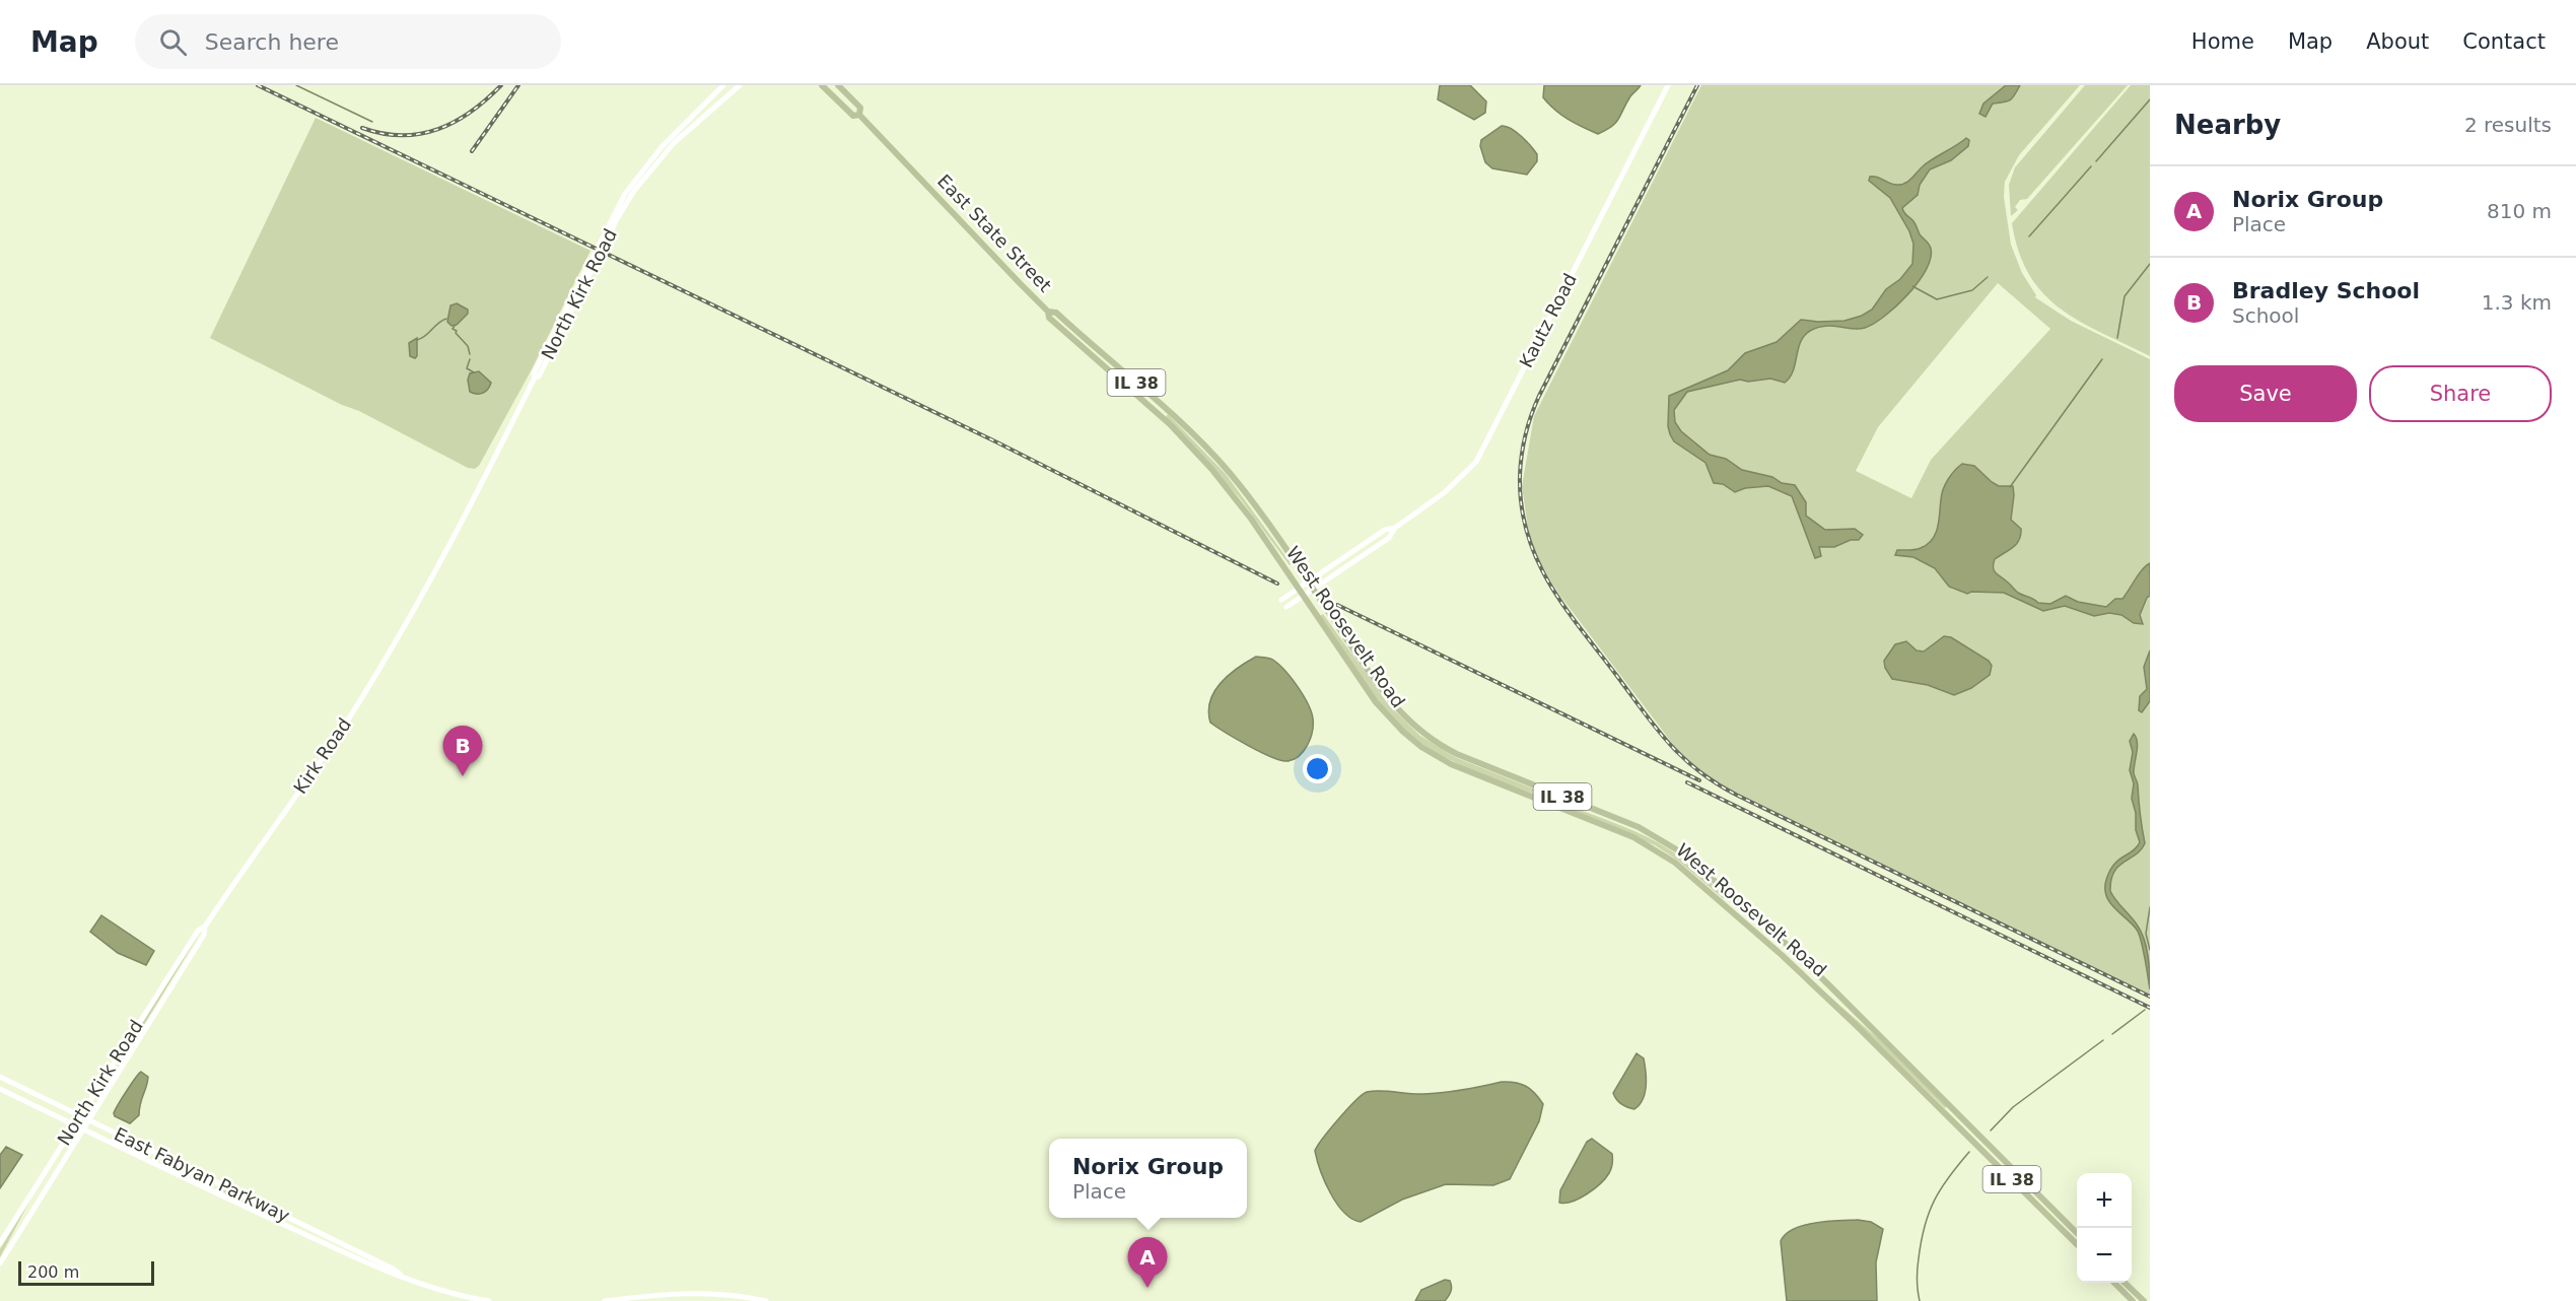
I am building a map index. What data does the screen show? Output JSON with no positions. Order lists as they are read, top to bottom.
{
  "streets": {
    "main road": ["East State Street", "IL 38", "West Roosevelt Road"],
    "street": [
      "North Kirk Road",
      "Kautz Road",
      "Kirk Road",
      "East Fabyan Parkway"
    ]
  },
  "crossings": [
    ["East State Street", "Kautz Road"],
    ["East State Street", "West Roosevelt Road"],
    ["North Kirk Road", "Kirk Road"],
    ["North Kirk Road", "East Fabyan Parkway"],
    ["Kautz Road", "West Roosevelt Road"],
    ["Kirk Road", "East Fabyan Parkway"]
  ],
  "scale_bar": "200 m",
  "page": {
    "header": "Map",
    "search": "Search here",
    "nav": [
      "Home",
      "Map",
      "About",
      "Contact"
    ],
    "heading": ["Nearby", "2 results"],
    "list": [
      {
        "mark": "A",
        "name": "Norix Group",
        "note": "Place",
        "value": "810 m"
      },
      {
        "mark": "B",
        "name": "Bradley School",
        "note": "School",
        "value": "1.3 km"
      }
    ],
    "buttons": ["Save", "Share"],
    "pins": ["B", "A"],
    "popup": ["Norix Group", "Place"],
    "map_buttons": ["+", "−"],
    "scale": "200 m"
  }
}
